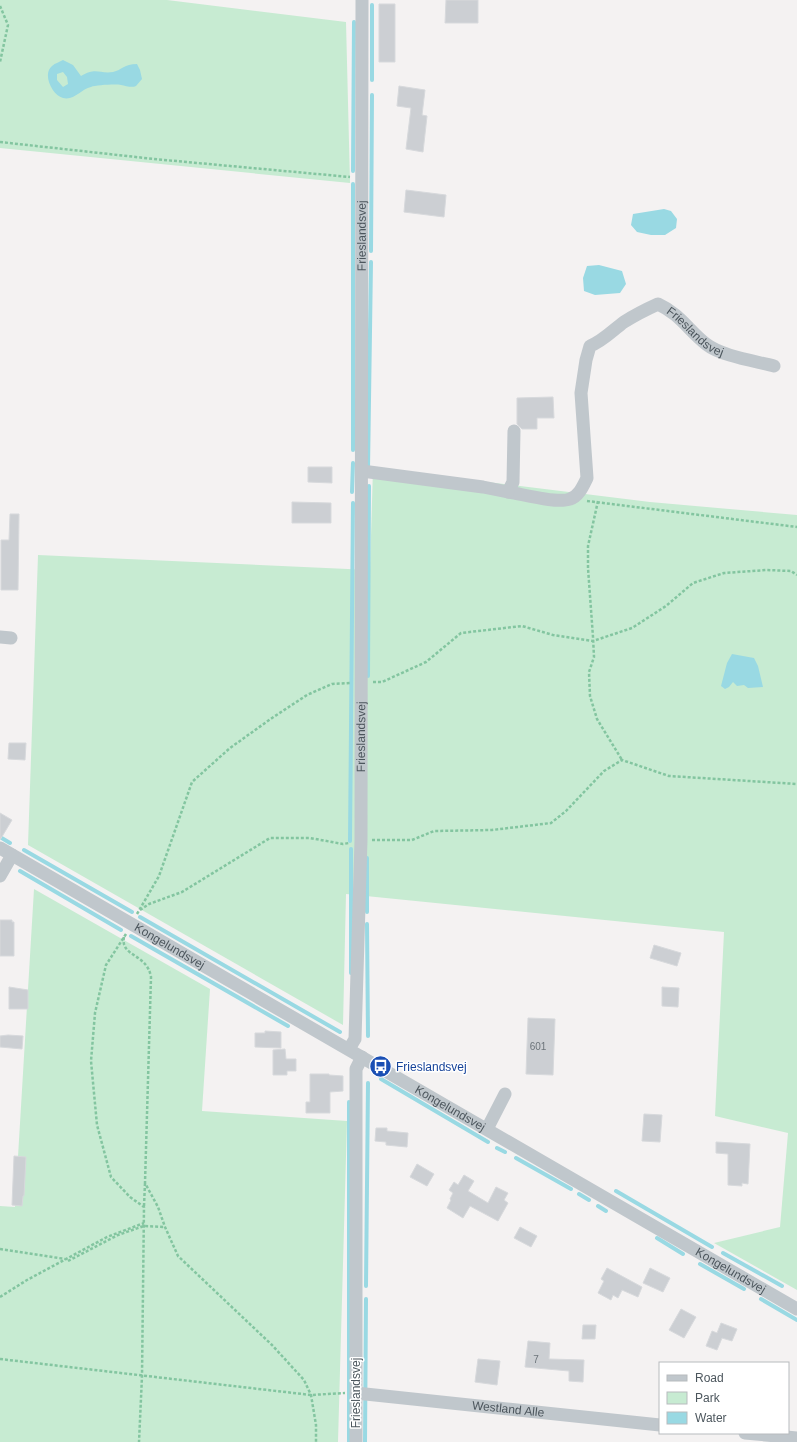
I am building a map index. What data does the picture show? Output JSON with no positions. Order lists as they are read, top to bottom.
{
  "streets": {
    "street": ["Frieslandsvej", "Kongelundsvej", "Westland Alle"]
  },
  "crossings": [
    ["Frieslandsvej", "Kongelundsvej"],
    ["Frieslandsvej", "Westland Alle"]
  ],
  "places": {
    "bus stop": ["Frieslandsvej"]
  },
  "house_numbers": ["601", "7"],
  "legend": ["Road", "Park", "Water"]
}
